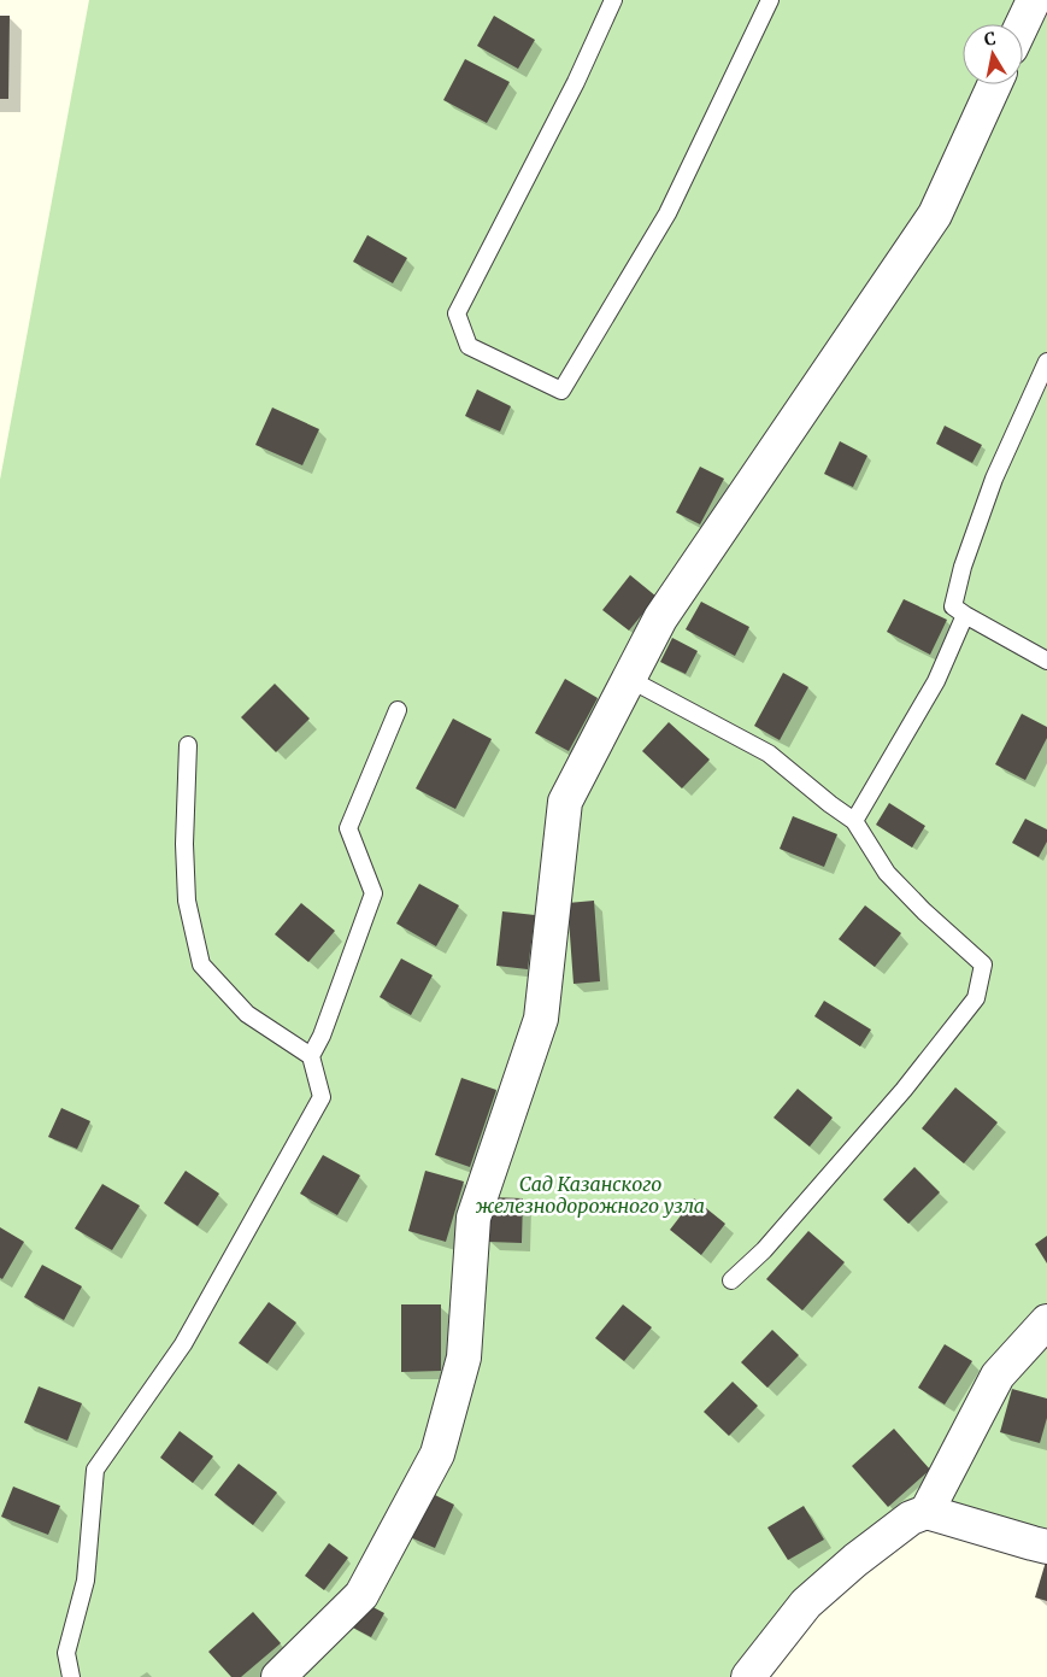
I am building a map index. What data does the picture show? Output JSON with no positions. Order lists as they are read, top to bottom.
{
  "parks": ["Сад Казанского железнодорожного узла"],
  "north": "top"
}
